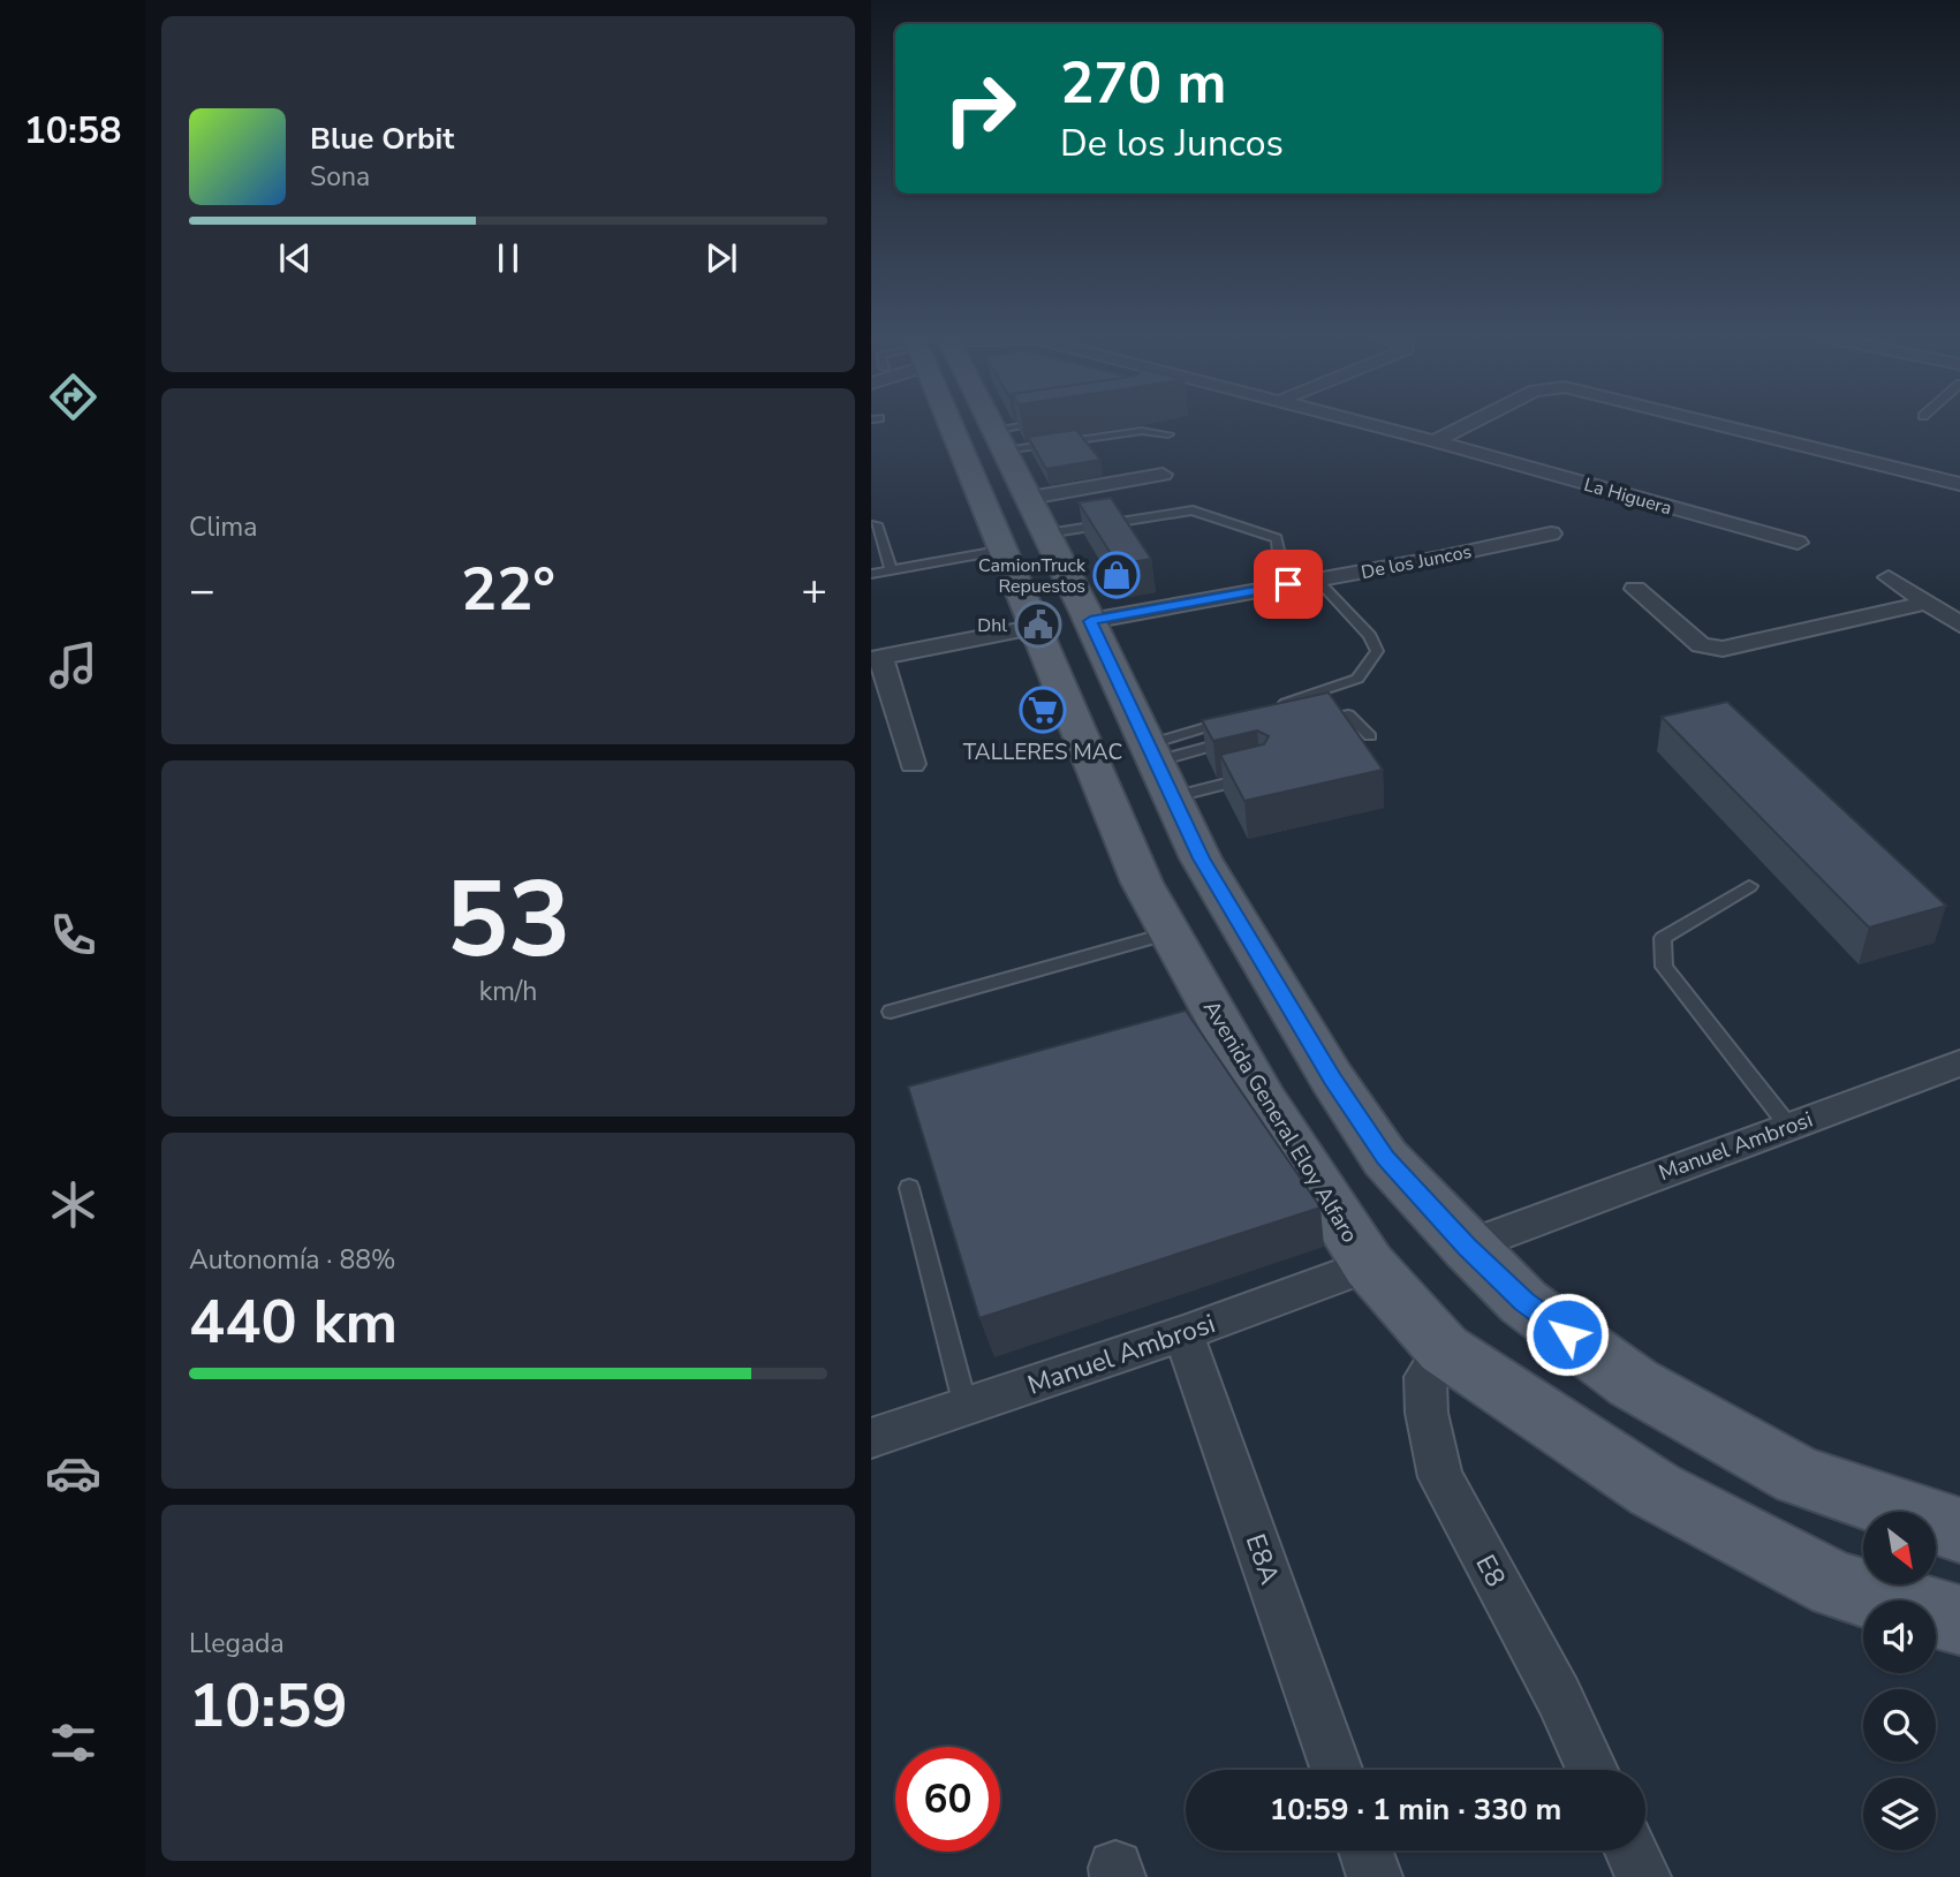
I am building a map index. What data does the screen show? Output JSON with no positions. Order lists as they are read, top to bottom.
{
  "streets": {
    "main road": ["Avenida General Eloy Alfaro"],
    "street": [
      "La Higuera",
      "De los Juncos",
      "Manuel Ambrosi",
      "E8A",
      "E8"
    ]
  },
  "crossings": [
    ["De los Juncos", "Avenida General Eloy Alfaro"],
    ["Avenida General Eloy Alfaro", "Manuel Ambrosi"],
    ["Avenida General Eloy Alfaro", "E8"],
    ["Manuel Ambrosi", "E8A"]
  ],
  "places": {
    "shop": ["CamionTruck Repuestos"],
    "public building": ["Dhl"],
    "supermarket": ["TALLERES MAC"]
  },
  "north": "bottom right",
  "page": {
    "tabs": "10:58",
    "turn": ["270 m", "De los Juncos"],
    "song": ["Blue Orbit", "Sona"],
    "tile": [
      "Clima",
      ["53", "km/h"],
      ["Autonomía · 88%", "440 km"],
      ["Llegada", "10:59"]
    ],
    "heat": ["−", "22°", "+"],
    "limit": "60",
    "trip": "10:59 · 1 min · 330 m"
  }
}
